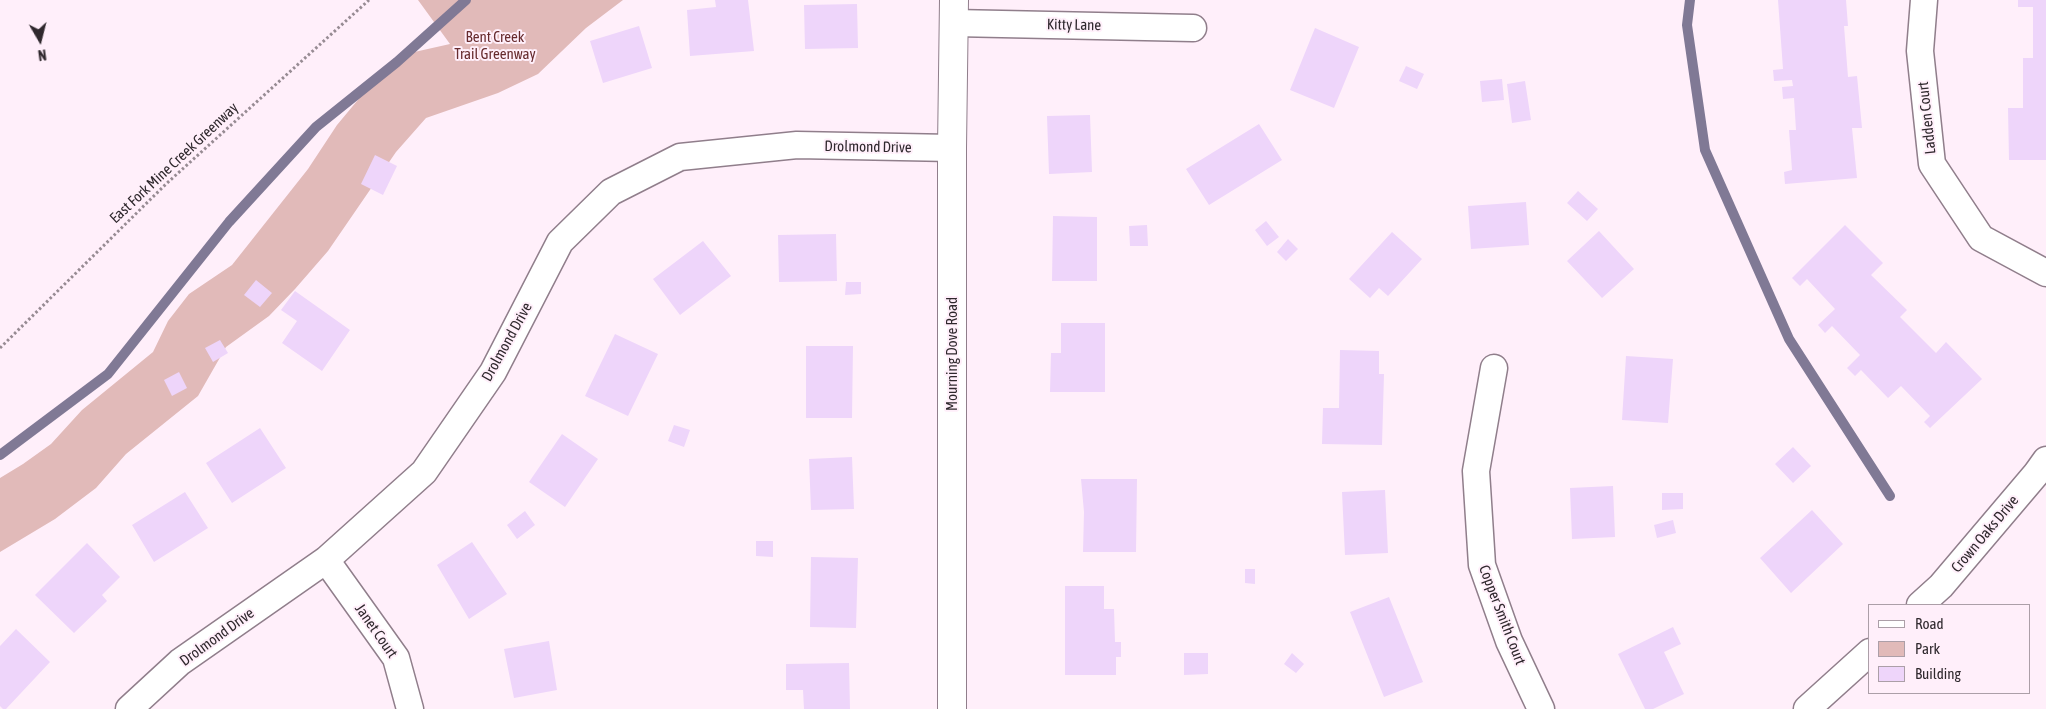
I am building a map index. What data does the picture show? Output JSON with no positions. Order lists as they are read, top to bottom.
{
  "streets": {
    "street": [
      "Kitty Lane",
      "Ladden Court",
      "Drolmond Drive",
      "Mourning Dove Road",
      "Crown Oaks Drive",
      "Copper Smith Court",
      "Janet Court"
    ],
    "path": ["East Fork Mine Creek Greenway"]
  },
  "crossings": [
    ["Kitty Lane", "Mourning Dove Road"],
    ["Drolmond Drive", "Mourning Dove Road"],
    ["Drolmond Drive", "Janet Court"]
  ],
  "parks": ["Bent Creek Trail Greenway"],
  "legend": ["Road", "Park", "Building"],
  "north": "bottom"
}
